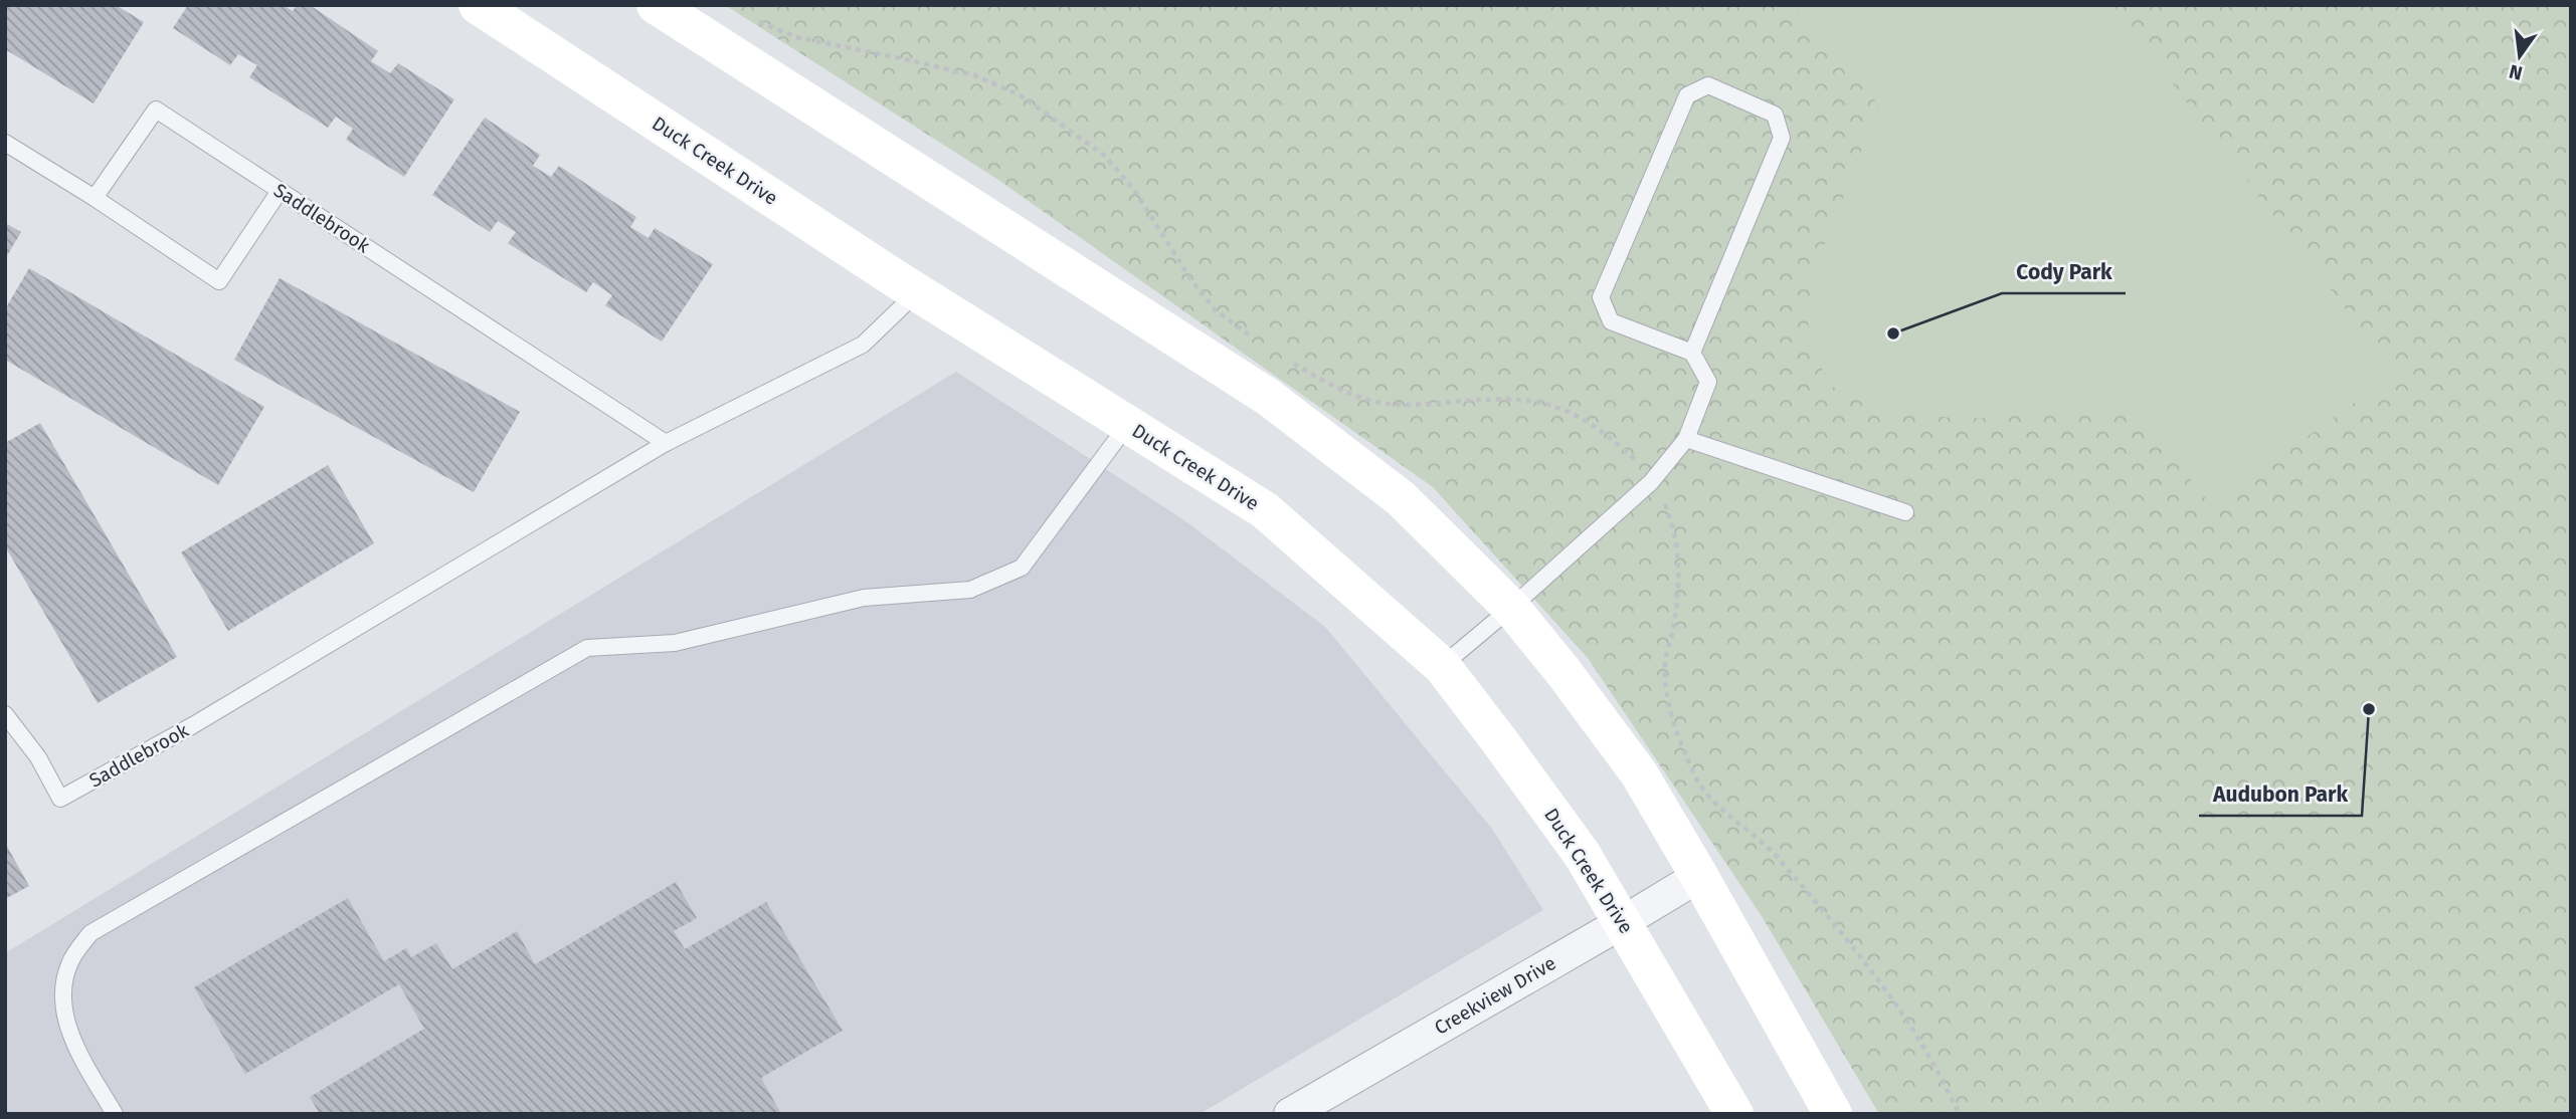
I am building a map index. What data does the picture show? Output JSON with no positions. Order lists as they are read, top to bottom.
{
  "streets": {
    "main road": ["Duck Creek Drive"],
    "street": ["Creekview Drive"],
    "lane": ["Saddlebrook"]
  },
  "crossings": [
    ["Duck Creek Drive", "Saddlebrook"],
    ["Duck Creek Drive", "Creekview Drive"]
  ],
  "places": ["Cody Park", "Audubon Park"],
  "north": "bottom"
}
